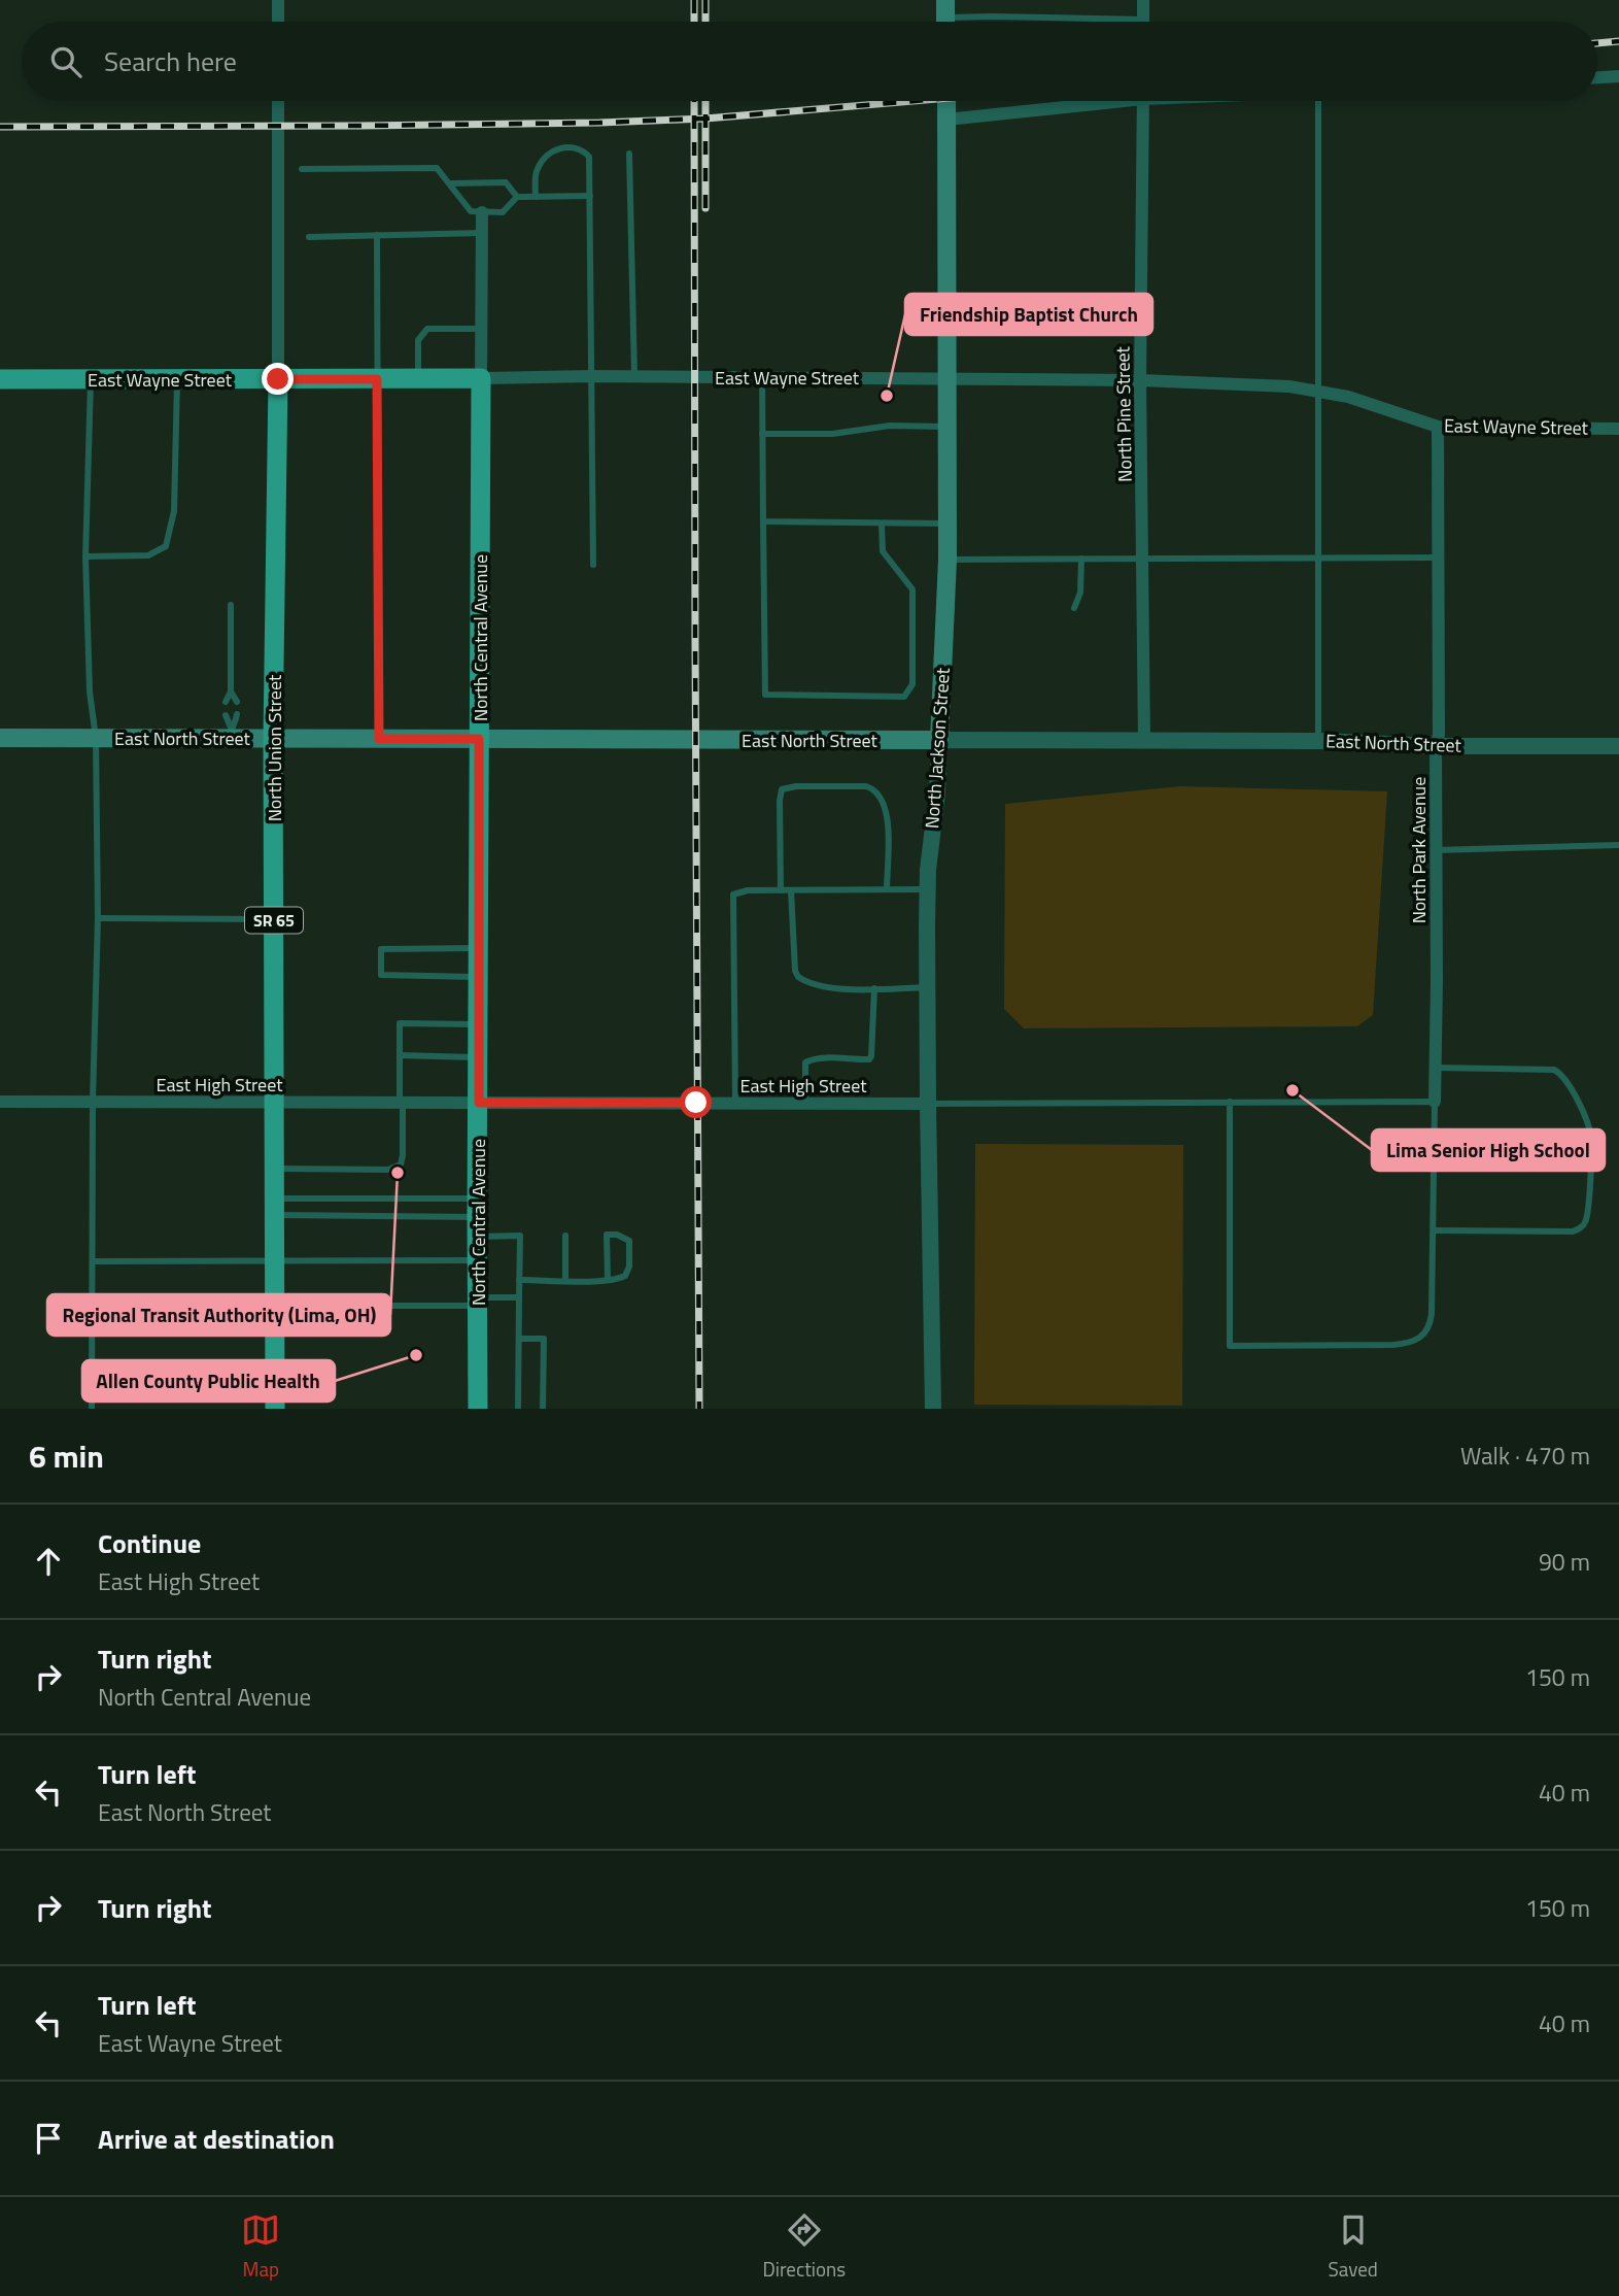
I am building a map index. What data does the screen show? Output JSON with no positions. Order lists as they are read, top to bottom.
{
  "streets": {
    "main road": [
      "East Wayne Street",
      "North Central Avenue",
      "East North Street",
      "North Union Street",
      "North Jackson Street",
      "SR 65"
    ],
    "street": ["North Pine Street", "North Park Avenue", "East High Street"]
  },
  "crossings": [
    ["East Wayne Street", "North Pine Street"],
    ["East Wayne Street", "North Central Avenue"],
    ["East Wayne Street", "North Union Street"],
    ["East Wayne Street", "North Jackson Street"],
    ["East Wayne Street", "North Park Avenue"],
    ["North Pine Street", "East North Street"],
    ["North Central Avenue", "East North Street"],
    ["North Central Avenue", "East High Street"],
    ["East North Street", "North Union Street"],
    ["East North Street", "North Jackson Street"],
    ["East North Street", "North Park Avenue"],
    ["North Union Street", "East High Street"],
    ["North Jackson Street", "East High Street"],
    ["North Park Avenue", "East High Street"]
  ],
  "places": [
    "Friendship Baptist Church",
    "Lima Senior High School",
    "Regional Transit Authority (Lima, OH)",
    "Allen County Public Health"
  ],
  "page": {
    "search": "Search here",
    "heading": ["6 min", "Walk · 470 m"],
    "list": [
      ["Continue", "East High Street", "90 m"],
      ["Turn right", "North Central Avenue", "150 m"],
      ["Turn left", "East North Street", "40 m"],
      ["Turn right", "150 m"],
      ["Turn left", "East Wayne Street", "40 m"],
      "Arrive at destination"
    ],
    "nav": ["Map", "Directions", "Saved"]
  }
}
